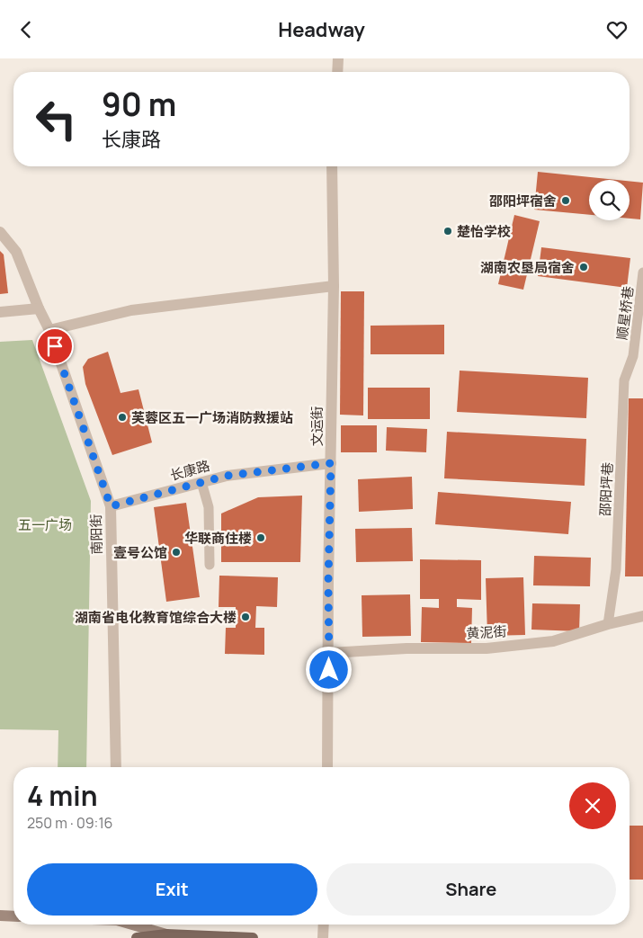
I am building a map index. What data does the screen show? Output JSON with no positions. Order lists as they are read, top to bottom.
{
  "streets": {
    "street": [
      "文运街",
      "长康路",
      "南阳街",
      "黄泥街"
    ],
    "lane": ["顺星桥巷", "邵阳坪巷"]
  },
  "crossings": [
    ["顺星桥巷", "邵阳坪巷"],
    ["文运街", "长康路"],
    ["文运街", "黄泥街"],
    ["长康路", "南阳街"],
    ["邵阳坪巷", "黄泥街"]
  ],
  "parks": ["五一广场"],
  "places": [
    "邵阳坪宿舍",
    "楚怡学校",
    "湖南农垦局宿舍",
    "芙蓉区五一广场消防救援站",
    "华联商住楼",
    "壹号公馆",
    "湖南省电化教育馆综合大楼"
  ],
  "page": {
    "header": "Headway",
    "turn": ["90 m", "长康路"],
    "heading": ["4 min", "250 m · 09:16"],
    "buttons": ["Exit", "Share"]
  }
}
